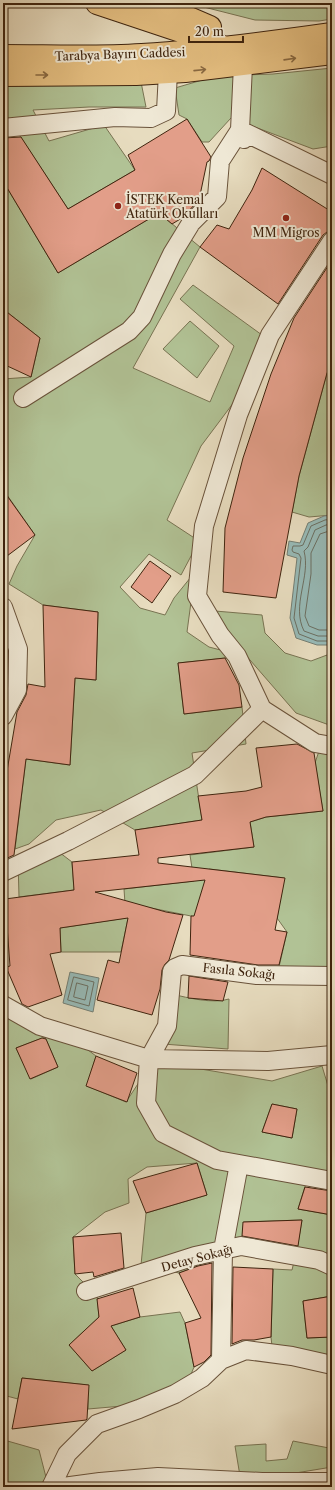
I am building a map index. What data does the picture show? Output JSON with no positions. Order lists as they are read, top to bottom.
{
  "streets": {
    "main road": ["Tarabya Bayırı Caddesi"],
    "street": ["Fasıla Sokağı", "Detay Sokağı"]
  },
  "places": ["İSTEK Kemal Atatürk Okulları", "MM Migros"],
  "scale_bar": "20 m"
}
